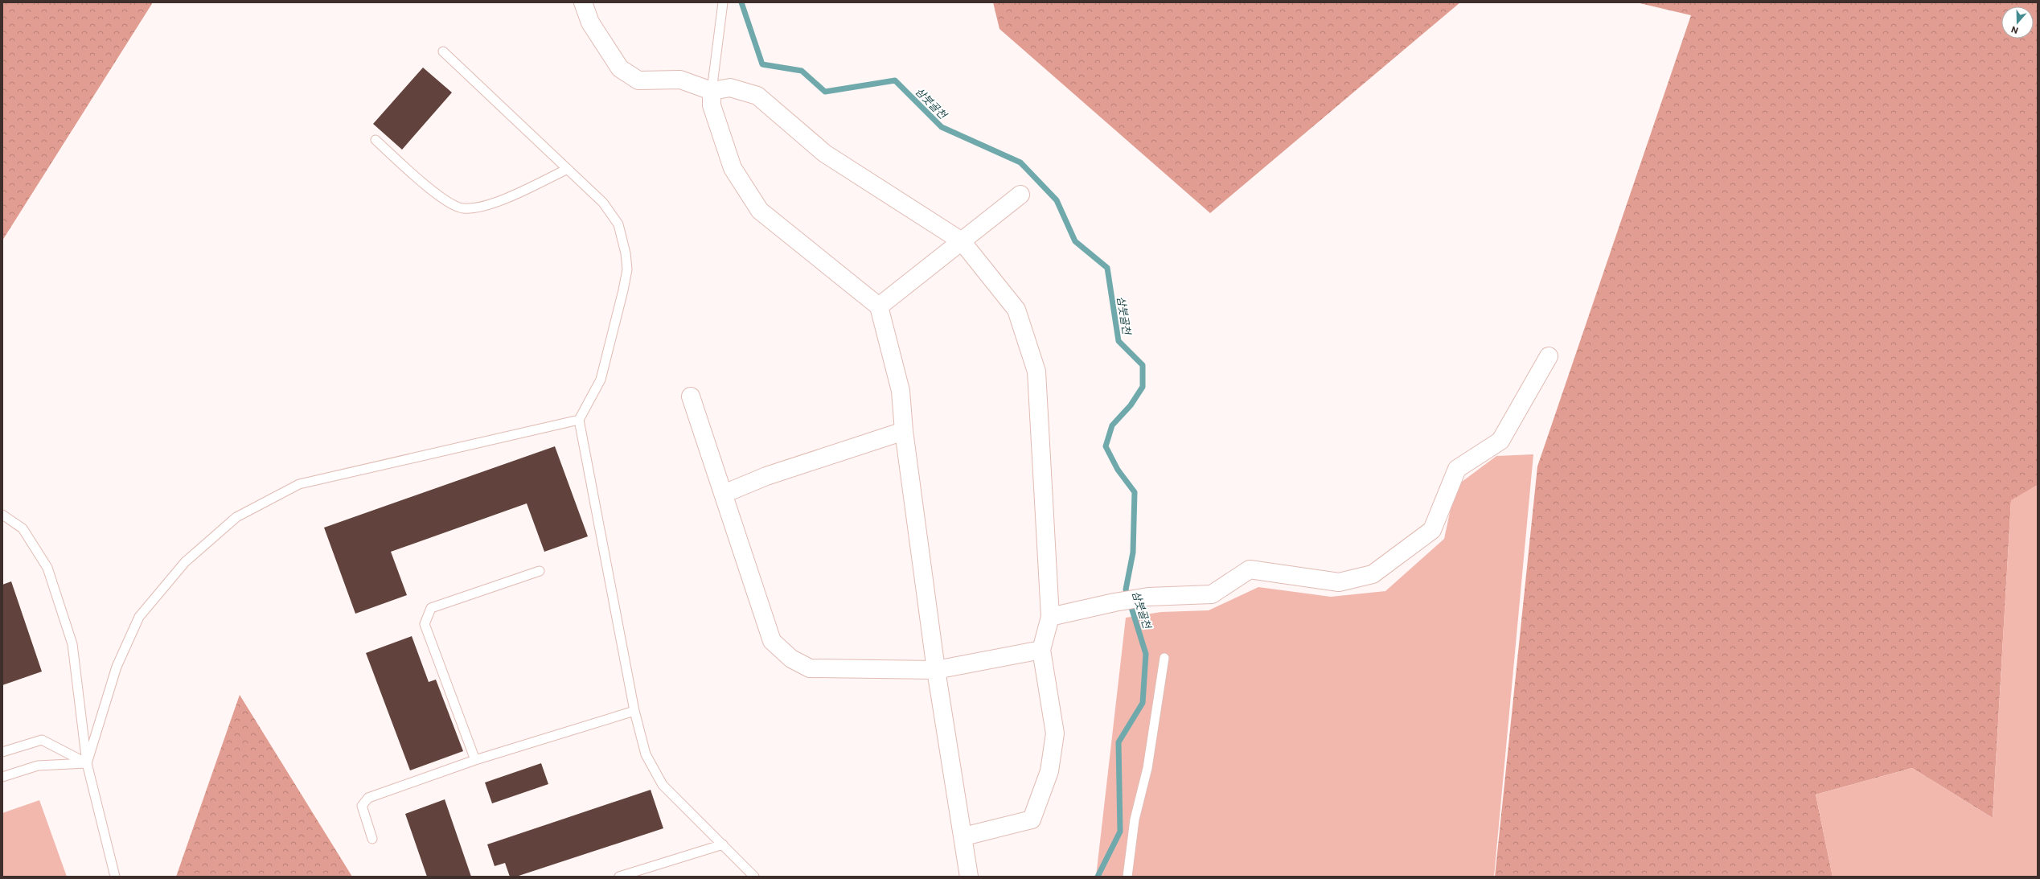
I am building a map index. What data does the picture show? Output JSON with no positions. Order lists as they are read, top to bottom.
{
  "water": ["삼붓골천"],
  "north": "bottom"
}
